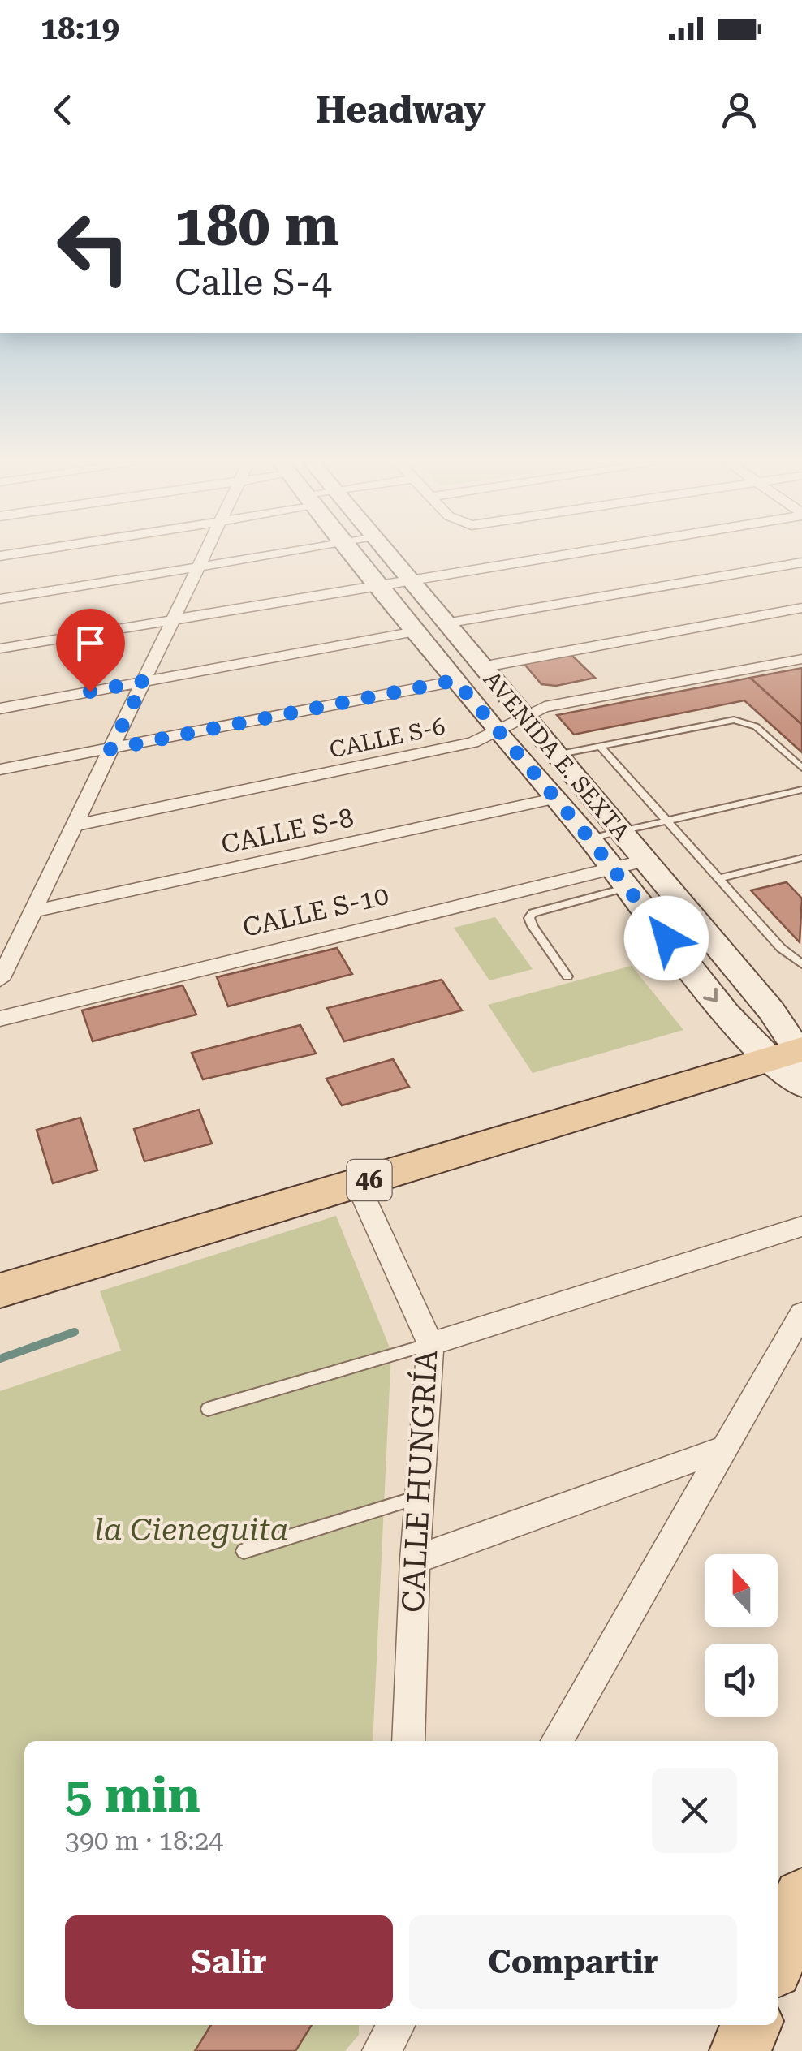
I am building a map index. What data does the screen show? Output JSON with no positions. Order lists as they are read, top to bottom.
{
  "streets": {
    "main road": ["46"],
    "street": [
      "CALLE S-6",
      "AVENIDA E. SEXTA",
      "CALLE S-8",
      "CALLE S-10",
      "CALLE HUNGRÍA"
    ]
  },
  "crossings": [
    ["CALLE S-6", "AVENIDA E. SEXTA"],
    ["AVENIDA E. SEXTA", "CALLE S-8"],
    ["AVENIDA E. SEXTA", "CALLE S-10"],
    ["AVENIDA E. SEXTA", "46"],
    ["46", "CALLE HUNGRÍA"]
  ],
  "parks": ["la Cieneguita"],
  "north": "top",
  "page": {
    "status": "18:19",
    "header": "Headway",
    "turn": ["180 m", "Calle S-4"],
    "heading": ["5 min", "390 m · 18:24"],
    "buttons": ["Salir", "Compartir"]
  }
}
